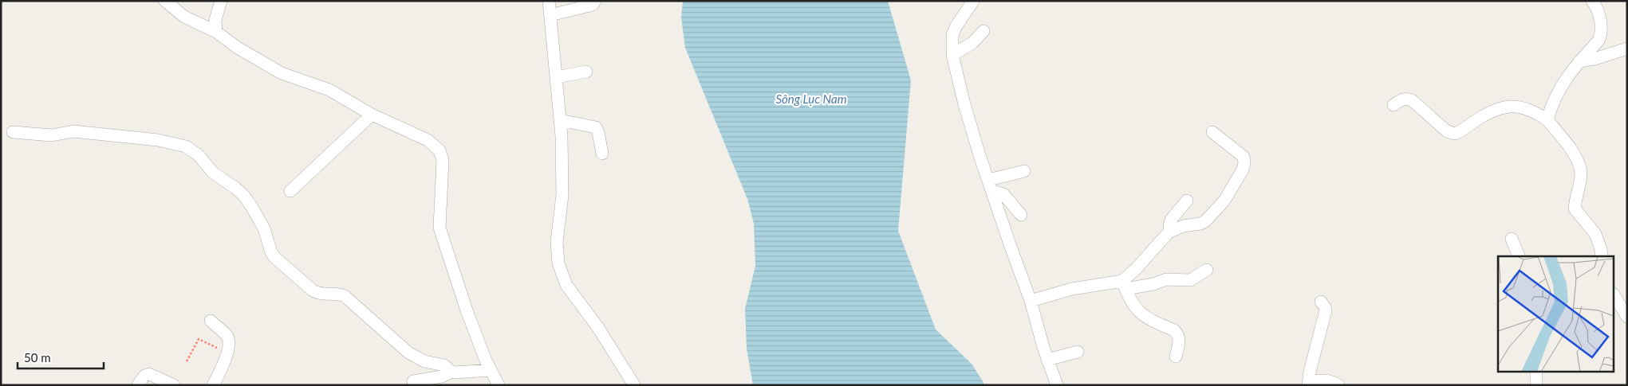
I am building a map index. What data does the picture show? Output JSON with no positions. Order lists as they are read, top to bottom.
{
  "water": ["Sông Lục Nam"],
  "scale_bar": "50 m"
}
